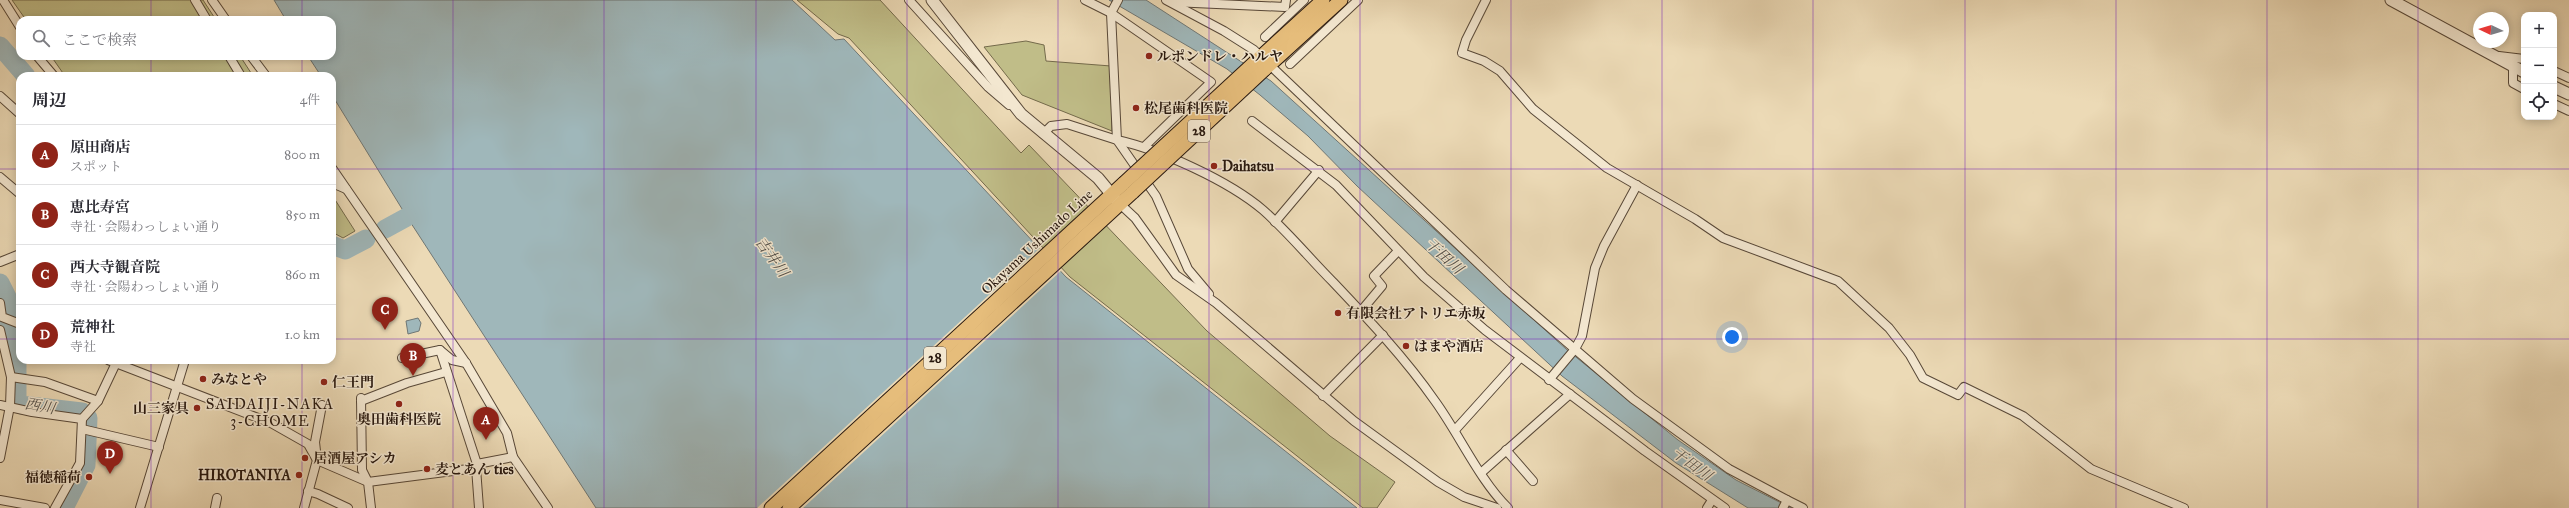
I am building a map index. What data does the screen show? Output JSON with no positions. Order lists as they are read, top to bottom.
{
  "streets": {
    "main road": ["28", "Okayama Ushimado Line"]
  },
  "districts": ["SAIDAIJI-NAKA 3-CHOME"],
  "water": ["干田川", "吉井川", "西川"],
  "places": [
    "ルポンドレ・ハルヤ",
    "松尾歯科医院",
    "Daihatsu",
    "有限会社アトリエ赤坂",
    "はまや酒店",
    "みなとや",
    "仁王門",
    "奥田歯科医院",
    "山三家具",
    "居酒屋アシカ",
    "麦とあん ties",
    "HIROTANIYA",
    "福徳稲荷"
  ],
  "north": "left",
  "page": {
    "map_buttons": ["+", "−"],
    "search": "ここで検索",
    "heading": ["周辺", "4件"],
    "list": [
      {
        "mark": "A",
        "name": "原田商店",
        "note": "スポット",
        "value": "800 m"
      },
      {
        "mark": "B",
        "name": "恵比寿宮",
        "note": "寺社 · 会陽わっしょい通り",
        "value": "850 m"
      },
      {
        "mark": "C",
        "name": "西大寺観音院",
        "note": "寺社 · 会陽わっしょい通り",
        "value": "860 m"
      },
      {
        "mark": "D",
        "name": "荒神社",
        "note": "寺社",
        "value": "1.0 km"
      }
    ],
    "pins": [
      "C",
      "B",
      "A",
      "D"
    ]
  }
}
